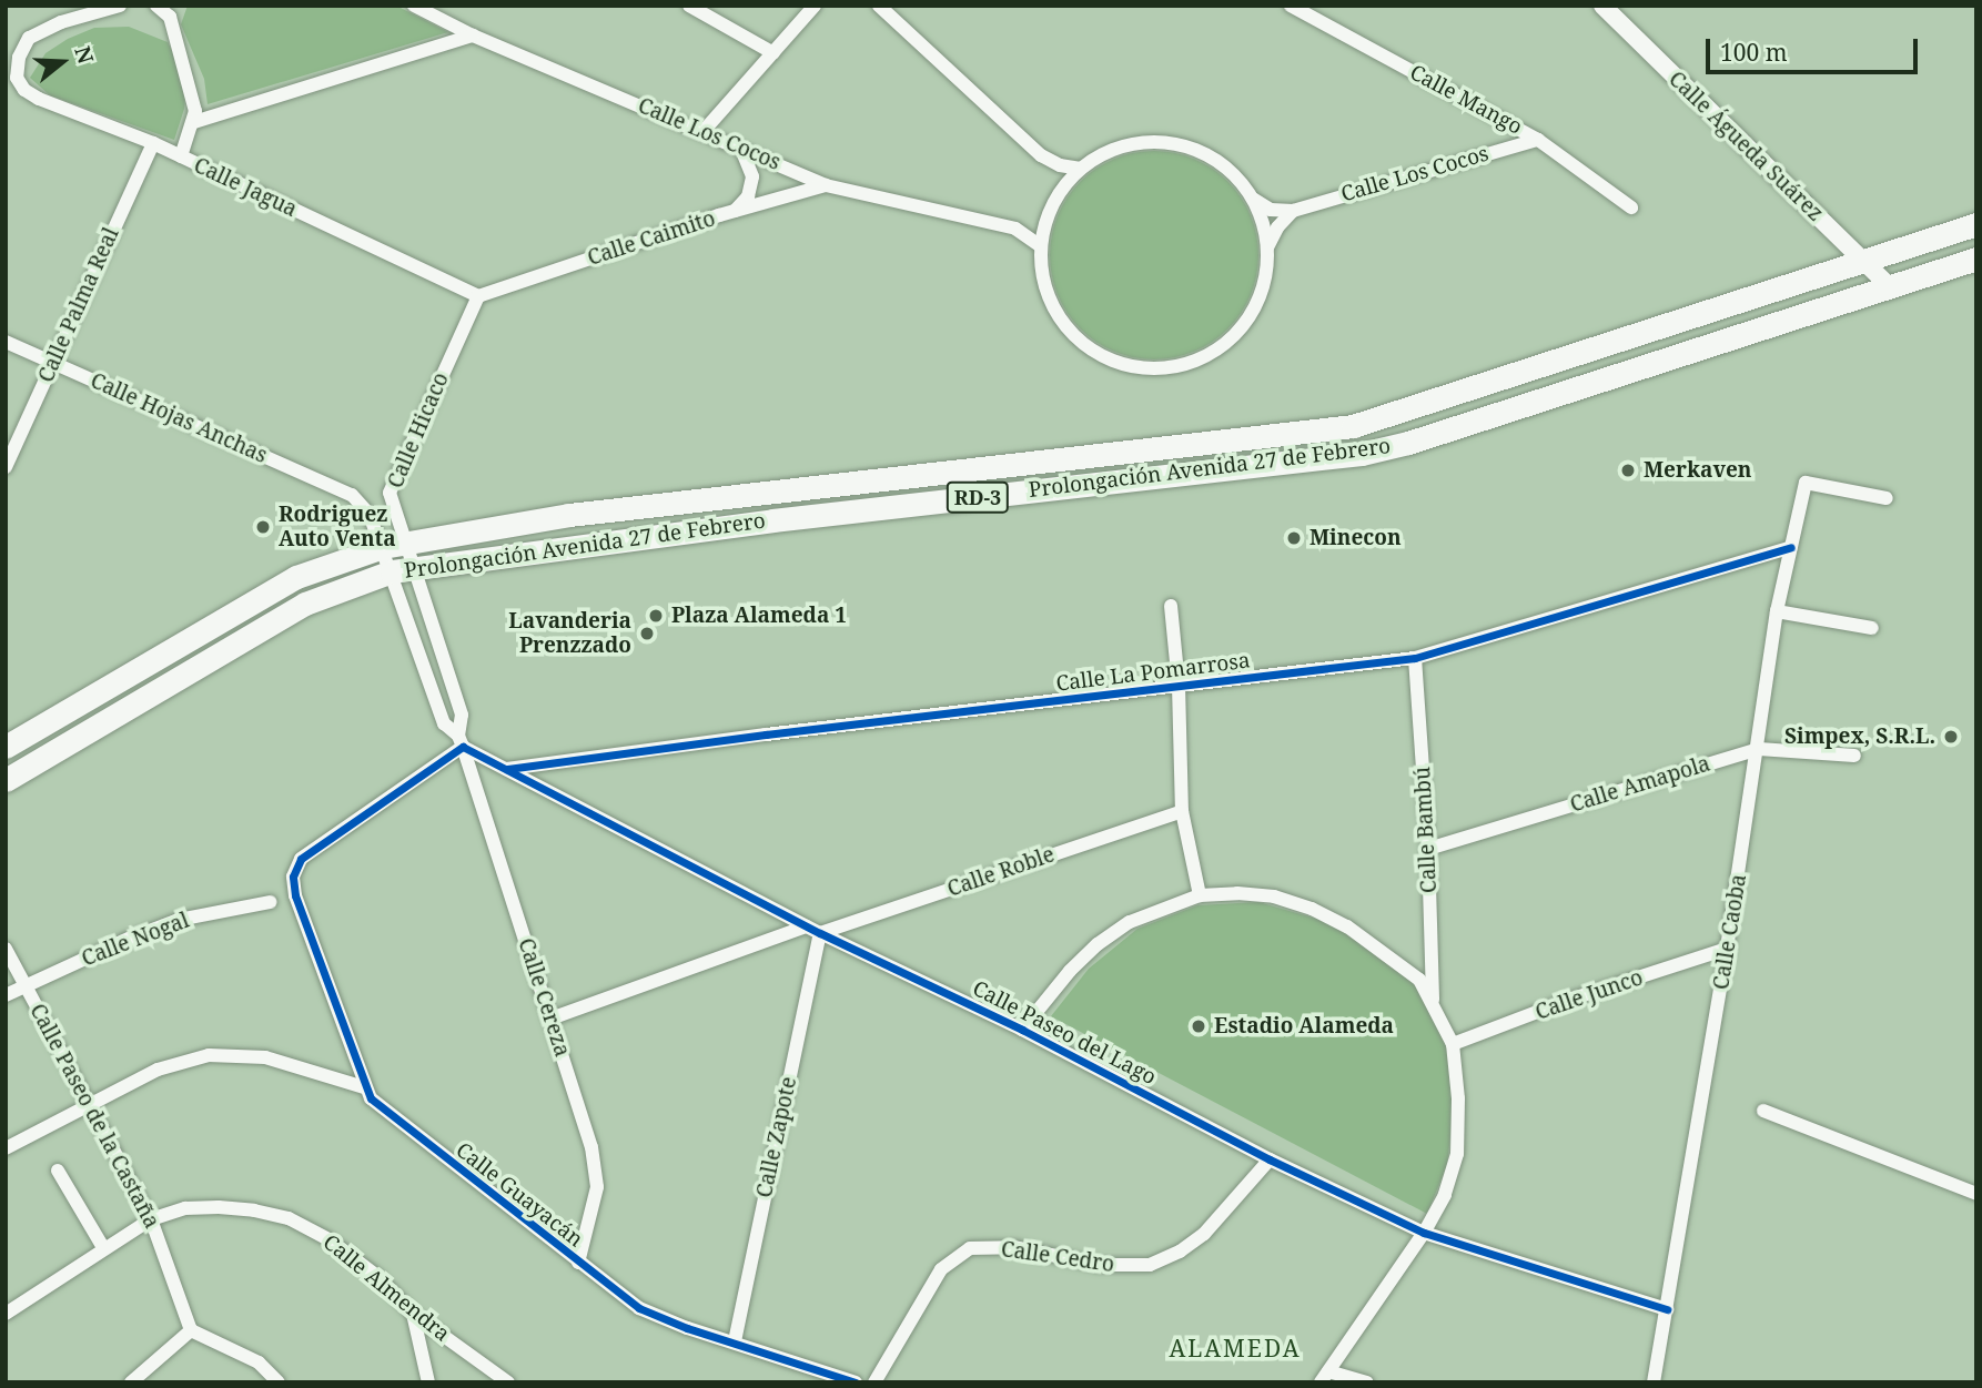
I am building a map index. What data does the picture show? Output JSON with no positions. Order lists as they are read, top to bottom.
{
  "streets": {
    "main road": ["Prolongación Avenida 27 de Febrero", "RD-3"],
    "street": [
      "Calle Mango",
      "Calle Los Cocos",
      "Calle Águeda Suárez",
      "Calle Jagua",
      "Calle Caimito",
      "Calle Palma Real",
      "Calle Hojas Anchas",
      "Calle Hicaco",
      "Calle La Pomarrosa",
      "Calle Amapola",
      "Calle Bambú",
      "Calle Roble",
      "Calle Caoba",
      "Calle Nogal",
      "Calle Junco",
      "Calle Cereza",
      "Calle Paseo del Lago",
      "Calle Paseo de la Castaña",
      "Calle Zapote",
      "Calle Guayacán",
      "Calle Cedro",
      "Calle Almendra"
    ]
  },
  "crossings": [
    ["Calle Mango", "Calle Los Cocos"],
    ["Calle Los Cocos", "Calle Caimito"],
    ["Calle Águeda Suárez", "Prolongación Avenida 27 de Febrero"],
    ["Calle Jagua", "Calle Caimito"],
    ["Calle Jagua", "Calle Palma Real"],
    ["Calle Jagua", "Calle Hicaco"],
    ["Calle Caimito", "Calle Hicaco"],
    ["Calle Palma Real", "Calle Hojas Anchas"],
    ["Calle Hicaco", "Prolongación Avenida 27 de Febrero"],
    ["Calle Hicaco", "Calle Cereza"],
    ["Prolongación Avenida 27 de Febrero", "Calle Cereza"],
    ["Calle La Pomarrosa", "Calle Bambú"],
    ["Calle La Pomarrosa", "Calle Caoba"],
    ["Calle La Pomarrosa", "Calle Paseo del Lago"],
    ["Calle Amapola", "Calle Bambú"],
    ["Calle Amapola", "Calle Caoba"],
    ["Calle Roble", "Calle Cereza"],
    ["Calle Roble", "Calle Paseo del Lago"],
    ["Calle Roble", "Calle Zapote"],
    ["Calle Caoba", "Calle Junco"],
    ["Calle Caoba", "Calle Paseo del Lago"],
    ["Calle Nogal", "Calle Paseo de la Castaña"],
    ["Calle Cereza", "Calle Paseo del Lago"],
    ["Calle Cereza", "Calle Guayacán"],
    ["Calle Paseo del Lago", "Calle Zapote"],
    ["Calle Paseo del Lago", "Calle Guayacán"],
    ["Calle Paseo del Lago", "Calle Cedro"],
    ["Calle Paseo de la Castaña", "Calle Almendra"],
    ["Calle Zapote", "Calle Guayacán"]
  ],
  "districts": ["ALAMEDA"],
  "places": [
    "Merkaven",
    "Rodriguez Auto Venta",
    "Minecon",
    "Plaza Alameda 1",
    "Lavanderia Prenzzado",
    "Simpex, S.R.L.",
    "Estadio Alameda"
  ],
  "scale_bar": "100 m",
  "north": "right"
}
